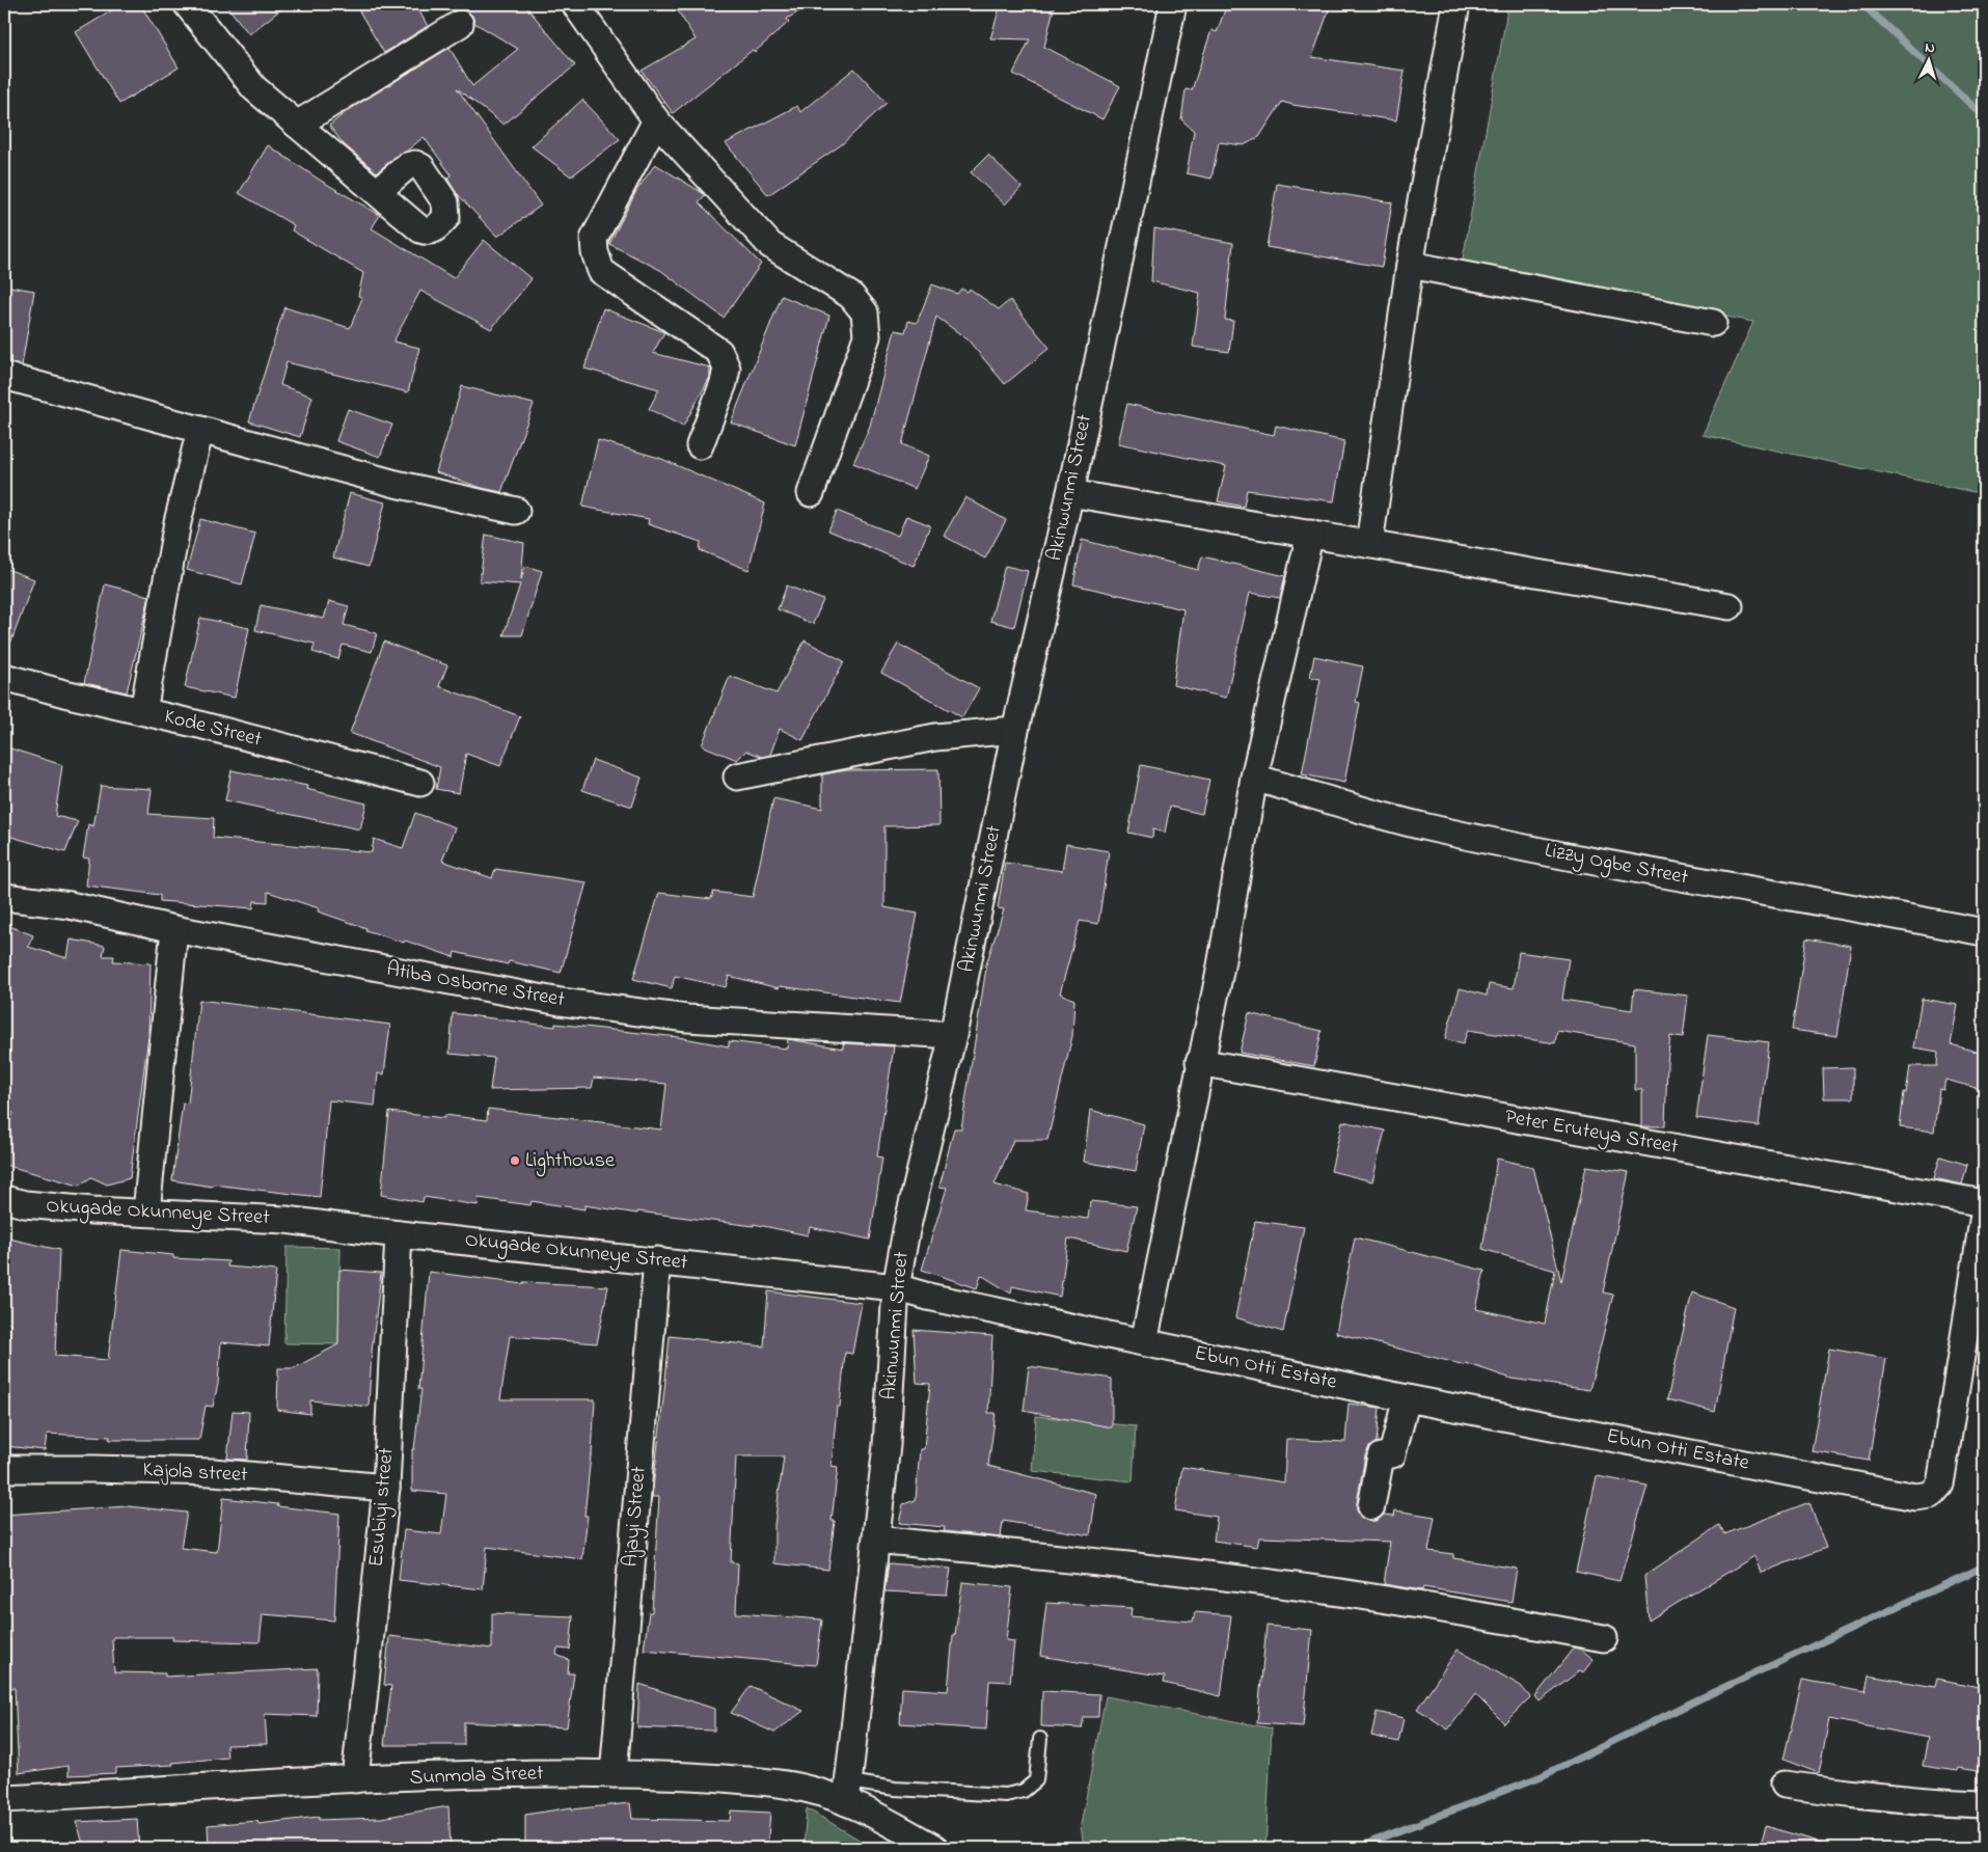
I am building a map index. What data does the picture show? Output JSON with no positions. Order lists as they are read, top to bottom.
{
  "streets": {
    "street": [
      "Akinwunmi Street",
      "Kode Street",
      "Lizzy Ogbe Street",
      "Atiba Osborne Street",
      "Peter Eruteya Street",
      "Okugade Okunneye Street",
      "Ebun Otti Estate",
      "Kajola street",
      "Esubiyi street",
      "Ajayi Street",
      "Sunmola Street"
    ]
  },
  "crossings": [
    ["Akinwunmi Street", "Atiba Osborne Street"],
    ["Akinwunmi Street", "Okugade Okunneye Street"],
    ["Akinwunmi Street", "Sunmola Street"],
    ["Okugade Okunneye Street", "Ebun Otti Estate"],
    ["Okugade Okunneye Street", "Esubiyi street"],
    ["Okugade Okunneye Street", "Ajayi Street"],
    ["Kajola street", "Esubiyi street"],
    ["Esubiyi street", "Sunmola Street"],
    ["Ajayi Street", "Sunmola Street"]
  ],
  "places": ["Lighthouse"],
  "north": "top"
}
